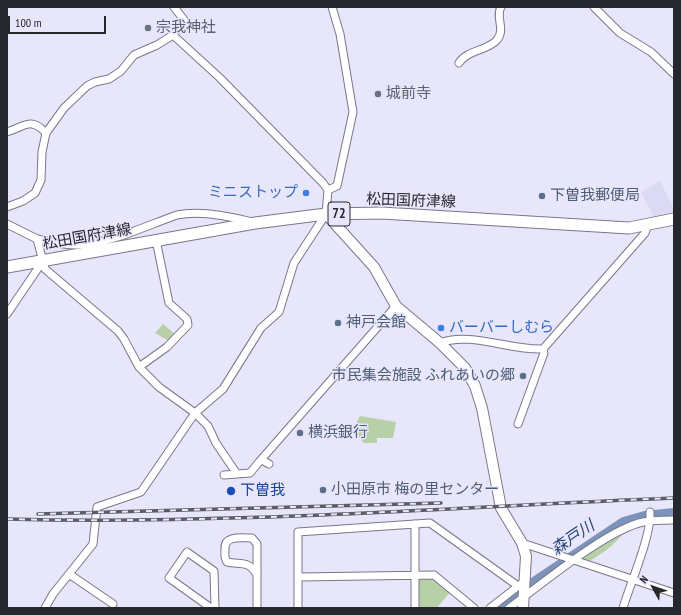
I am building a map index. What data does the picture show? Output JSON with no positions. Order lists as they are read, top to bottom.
{
  "streets": {
    "main road": ["松田国府津線", "72"]
  },
  "water": ["森戸川"],
  "places": [
    "宗我神社",
    "城前寺",
    "ミニストップ",
    "下曽我郵便局",
    "神戸会館",
    "バーバーしむら",
    "市民集会施設 ふれあいの郷",
    "横浜銀行",
    "小田原市 梅の里センター",
    "下曽我"
  ],
  "scale_bar": "100 m",
  "north": "top left"
}
